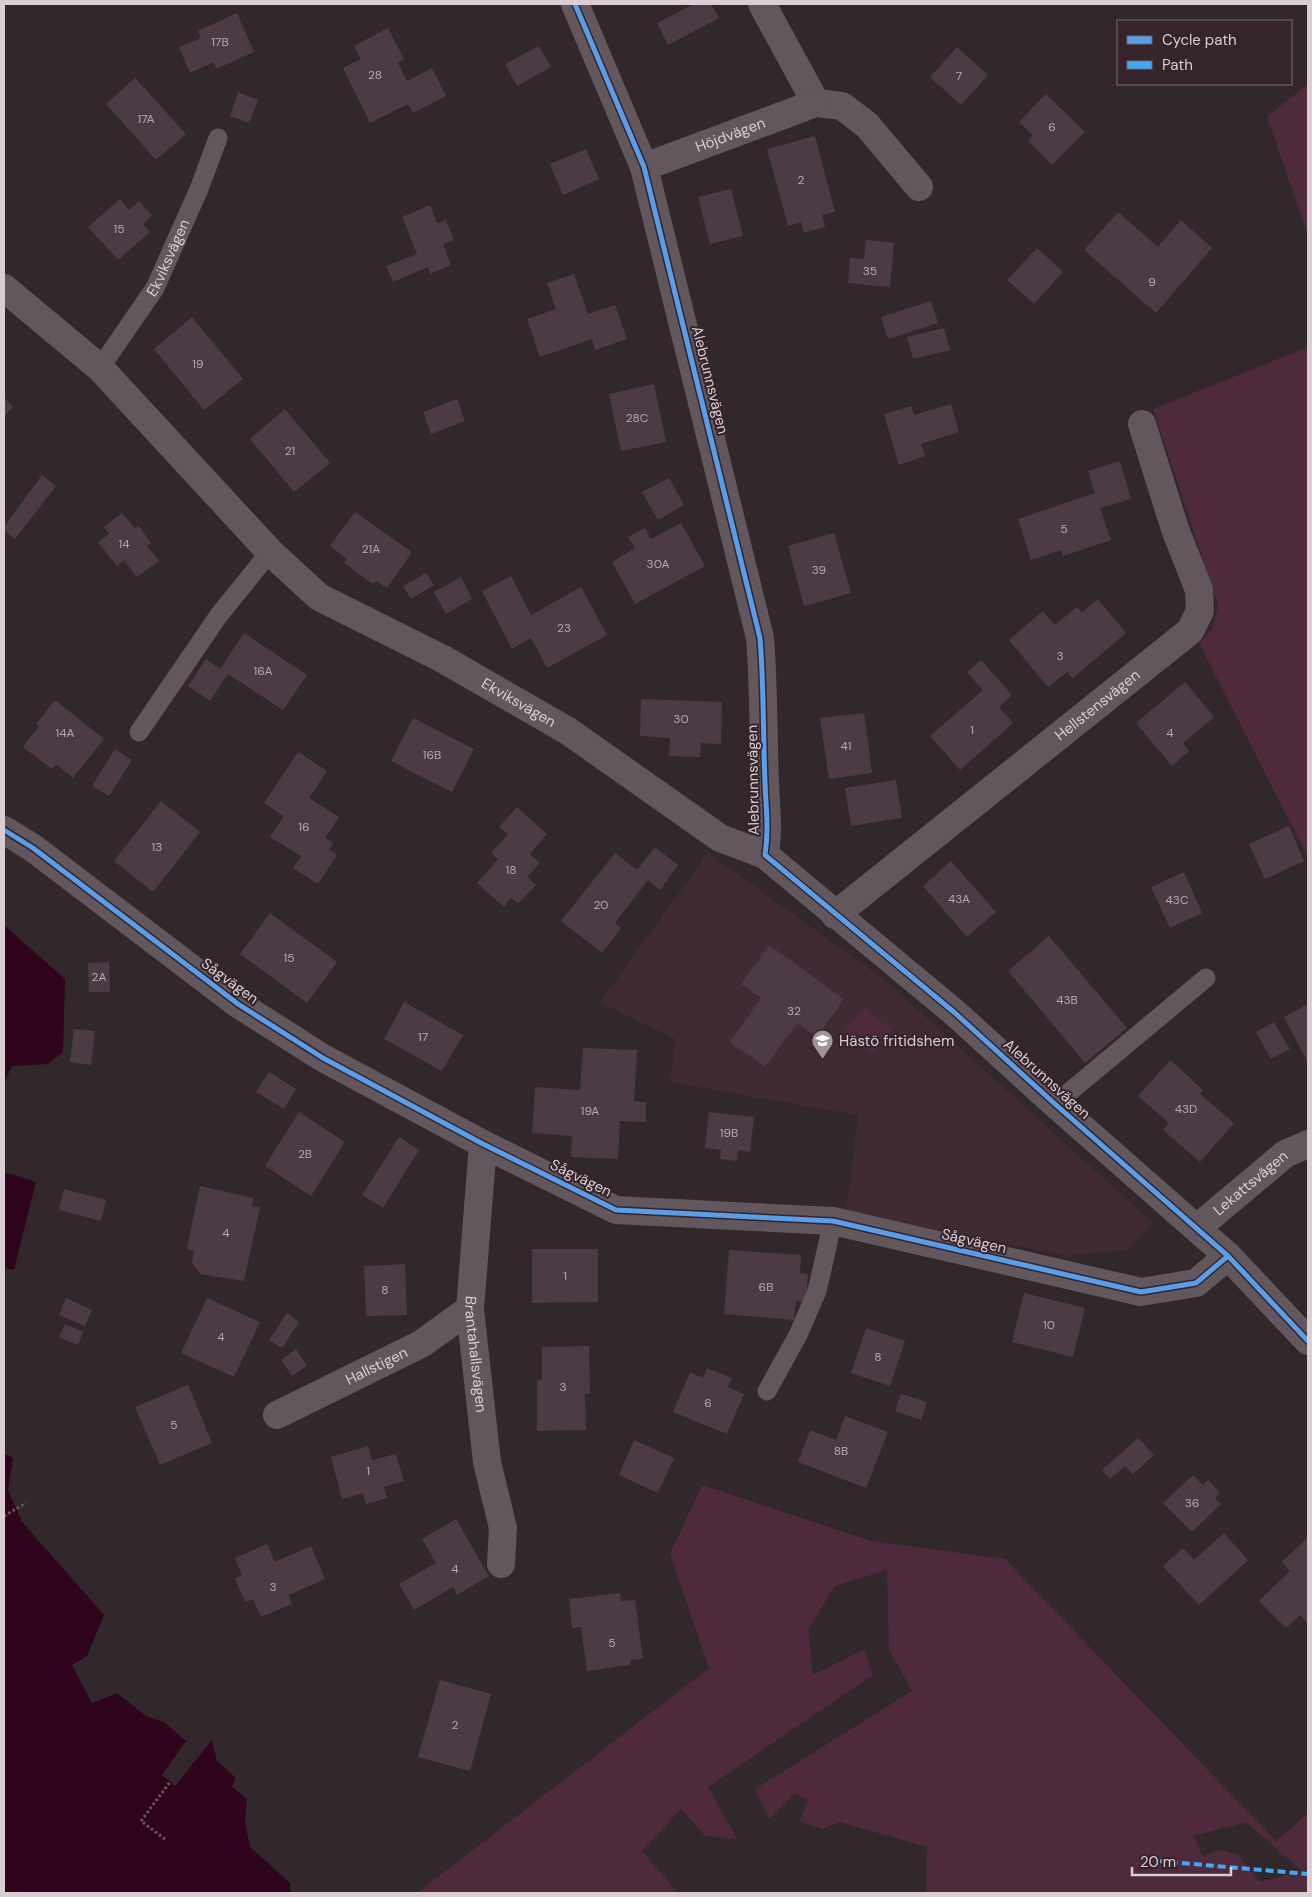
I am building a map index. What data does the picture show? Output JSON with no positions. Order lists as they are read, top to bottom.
{
  "streets": {
    "street": [
      "Höjdvägen",
      "Ekviksvägen",
      "Alebrunnsvägen",
      "Hellstensvägen",
      "Sågvägen",
      "Lekattsvägen",
      "Brantahallsvägen",
      "Hallstigen"
    ]
  },
  "crossings": [
    ["Höjdvägen", "Alebrunnsvägen"],
    ["Ekviksvägen", "Alebrunnsvägen"],
    ["Alebrunnsvägen", "Hellstensvägen"],
    ["Alebrunnsvägen", "Sågvägen"],
    ["Alebrunnsvägen", "Lekattsvägen"],
    ["Sågvägen", "Brantahallsvägen"],
    ["Brantahallsvägen", "Hallstigen"]
  ],
  "places": {
    "school or university": ["Hästö fritidshem"]
  },
  "house_numbers": [
    "17B",
    "28",
    "7",
    "17A",
    "6",
    "2",
    "15",
    "35",
    "9",
    "19",
    "28C",
    "21",
    "5",
    "14",
    "21A",
    "30A",
    "39",
    "23",
    "3",
    "16A",
    "30",
    "1",
    "14A",
    "4",
    "41",
    "16B",
    "16",
    "13",
    "18",
    "43A",
    "43C",
    "20",
    "15",
    "2A",
    "43B",
    "32",
    "17",
    "43D",
    "19A",
    "19B",
    "2B",
    "4",
    "1",
    "6B",
    "8",
    "10",
    "4",
    "8",
    "3",
    "6",
    "5",
    "8B",
    "1",
    "36",
    "4",
    "3",
    "5",
    "2"
  ],
  "legend": ["Cycle path", "Path"],
  "scale_bar": "20 m"
}
